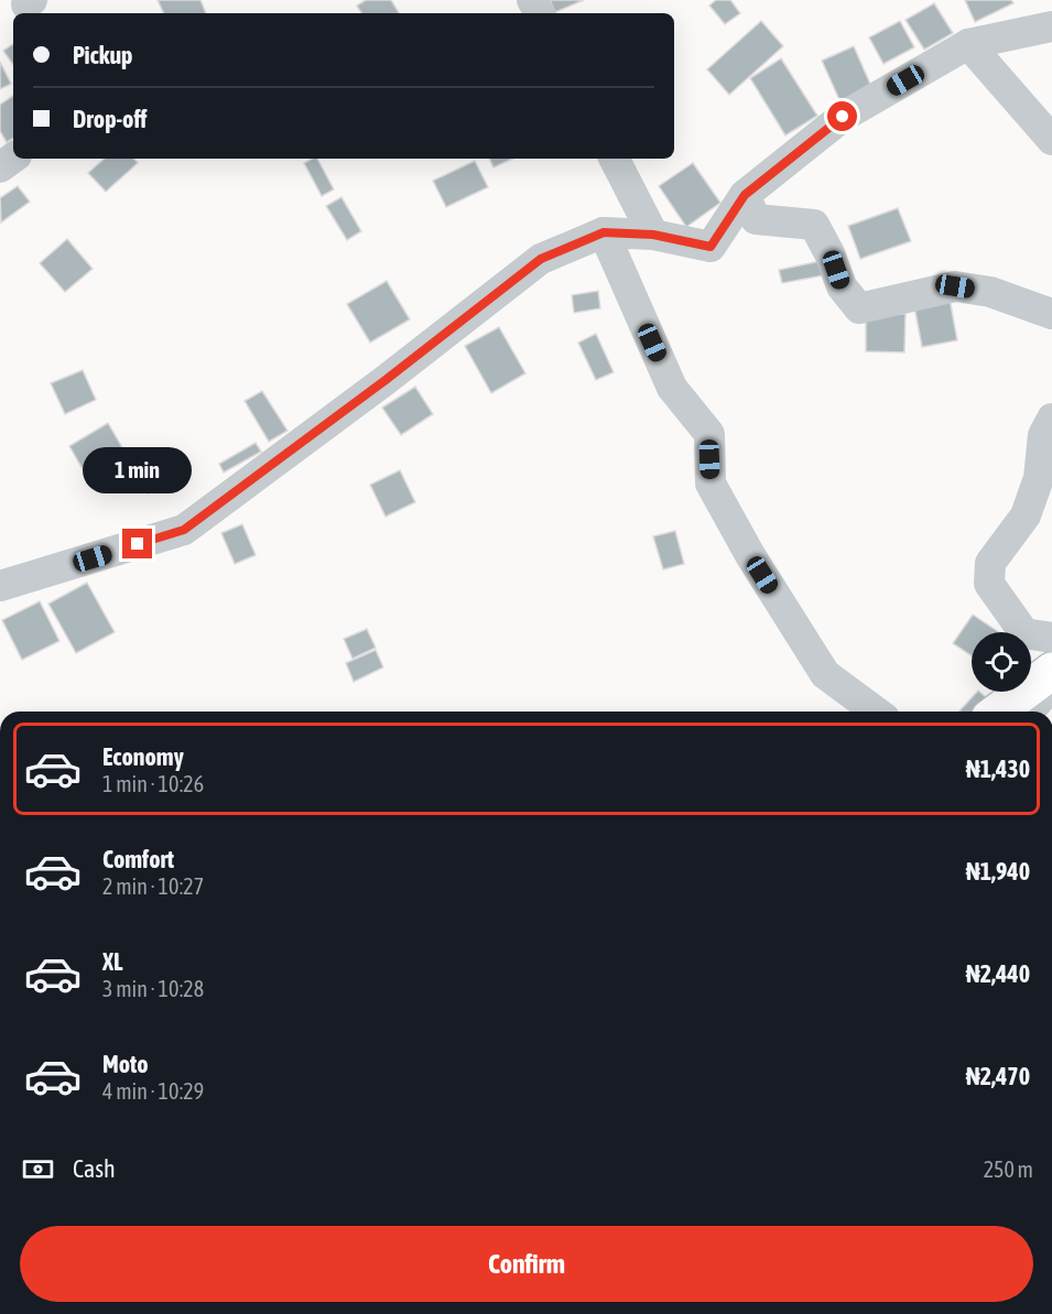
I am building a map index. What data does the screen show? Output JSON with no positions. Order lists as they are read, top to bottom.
{
  "page": {
    "banner": ["Pickup", "Drop-off"],
    "bubble": "1 min",
    "list": [
      {
        "name": "Economy",
        "note": "1 min · 10:26",
        "value": "₦1,430"
      },
      {
        "name": "Comfort",
        "note": "2 min · 10:27",
        "value": "₦1,940"
      },
      {
        "name": "XL",
        "note": "3 min · 10:28",
        "value": "₦2,440"
      },
      {
        "name": "Moto",
        "note": "4 min · 10:29",
        "value": "₦2,470"
      }
    ],
    "pay": ["Cash", "250 m"],
    "buttons": "Confirm"
  }
}
